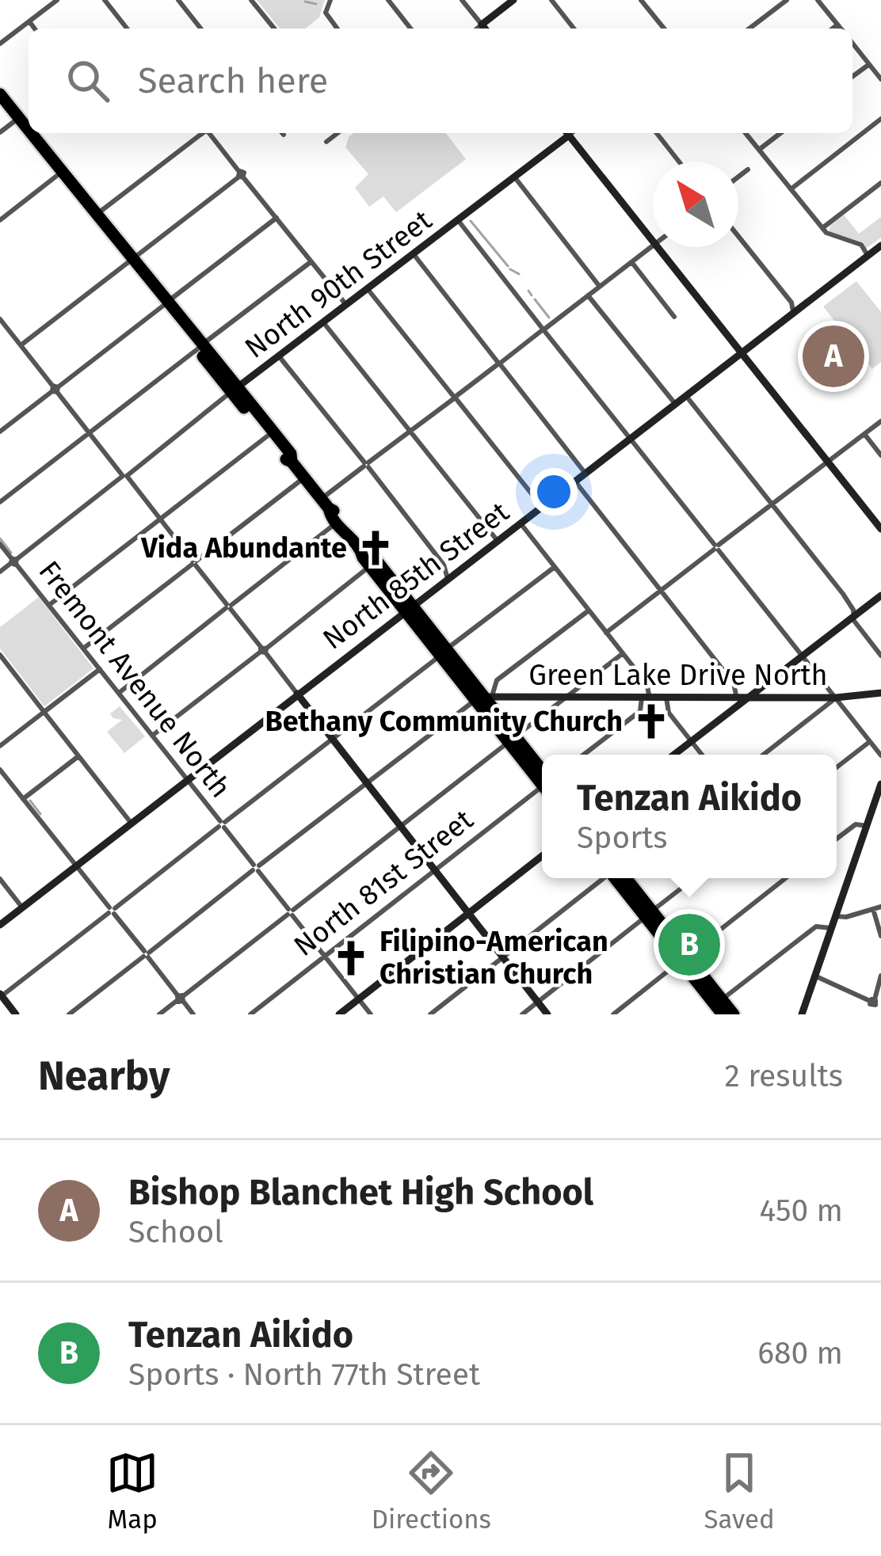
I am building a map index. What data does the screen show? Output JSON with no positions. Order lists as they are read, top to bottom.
{
  "streets": {
    "street": [
      "North 90th Street",
      "North 85th Street",
      "Green Lake Drive North",
      "Fremont Avenue North",
      "North 81st Street"
    ]
  },
  "crossings": [
    ["North 90th Street", "Fremont Avenue North"],
    ["North 85th Street", "Fremont Avenue North"],
    ["Fremont Avenue North", "North 81st Street"]
  ],
  "places": {
    "church": ["Vida Abundante", "Bethany Community Church", "Filipino-American Christian Church"]
  },
  "north": "top left",
  "page": {
    "search": "Search here",
    "pins": ["A", "B"],
    "popup": ["Tenzan Aikido", "Sports"],
    "heading": ["Nearby", "2 results"],
    "list": [
      {
        "mark": "A",
        "name": "Bishop Blanchet High School",
        "note": "School",
        "value": "450 m"
      },
      {
        "mark": "B",
        "name": "Tenzan Aikido",
        "note": "Sports · North 77th Street",
        "value": "680 m"
      }
    ],
    "nav": ["Map", "Directions", "Saved"]
  }
}
